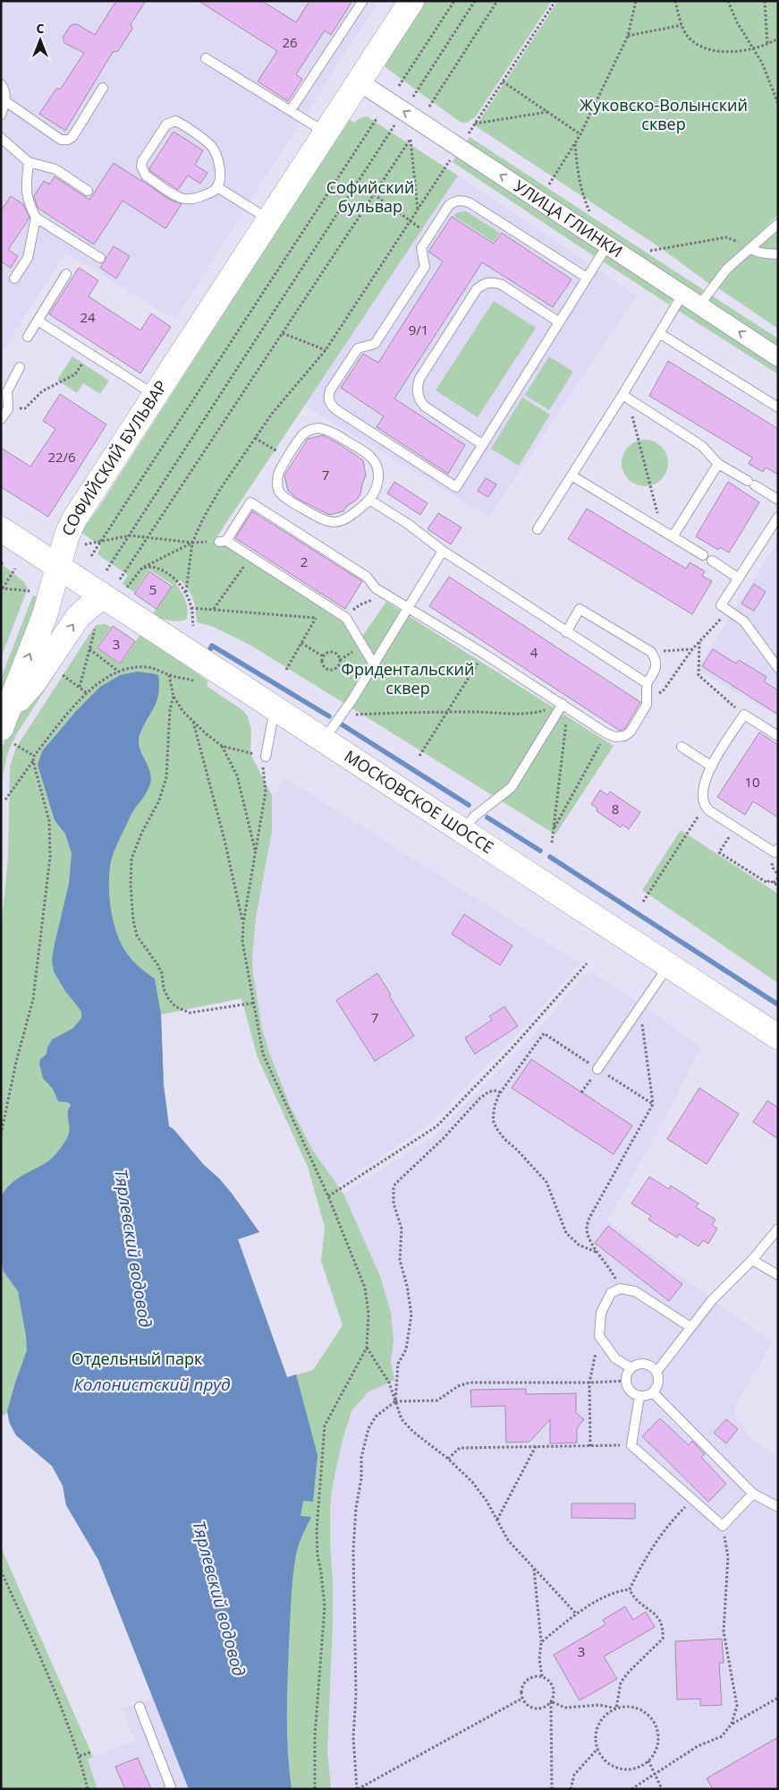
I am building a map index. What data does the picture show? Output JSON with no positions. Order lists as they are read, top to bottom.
{
  "streets": {
    "main road": ["СОФИЙСКИЙ БУЛЬВАР", "МОСКОВСКОЕ ШОССЕ"],
    "street": ["УЛИЦА ГЛИНКИ"]
  },
  "crossings": [
    ["УЛИЦА ГЛИНКИ", "СОФИЙСКИЙ БУЛЬВАР"],
    ["СОФИЙСКИЙ БУЛЬВАР", "МОСКОВСКОЕ ШОССЕ"]
  ],
  "one_way": ["УЛИЦА ГЛИНКИ"],
  "water": ["Тярлевский водовод", "Колонистский пруд"],
  "parks": [
    "Жуковско-Волынский сквер",
    "Софийский бульвар",
    "Фридентальский сквер",
    "Отдельный парк"
  ],
  "house_numbers": [
    "26",
    "24",
    "9/1",
    "22/6",
    "7",
    "2",
    "5",
    "3",
    "4",
    "10",
    "8",
    "7",
    "3"
  ],
  "north": "top"
}
